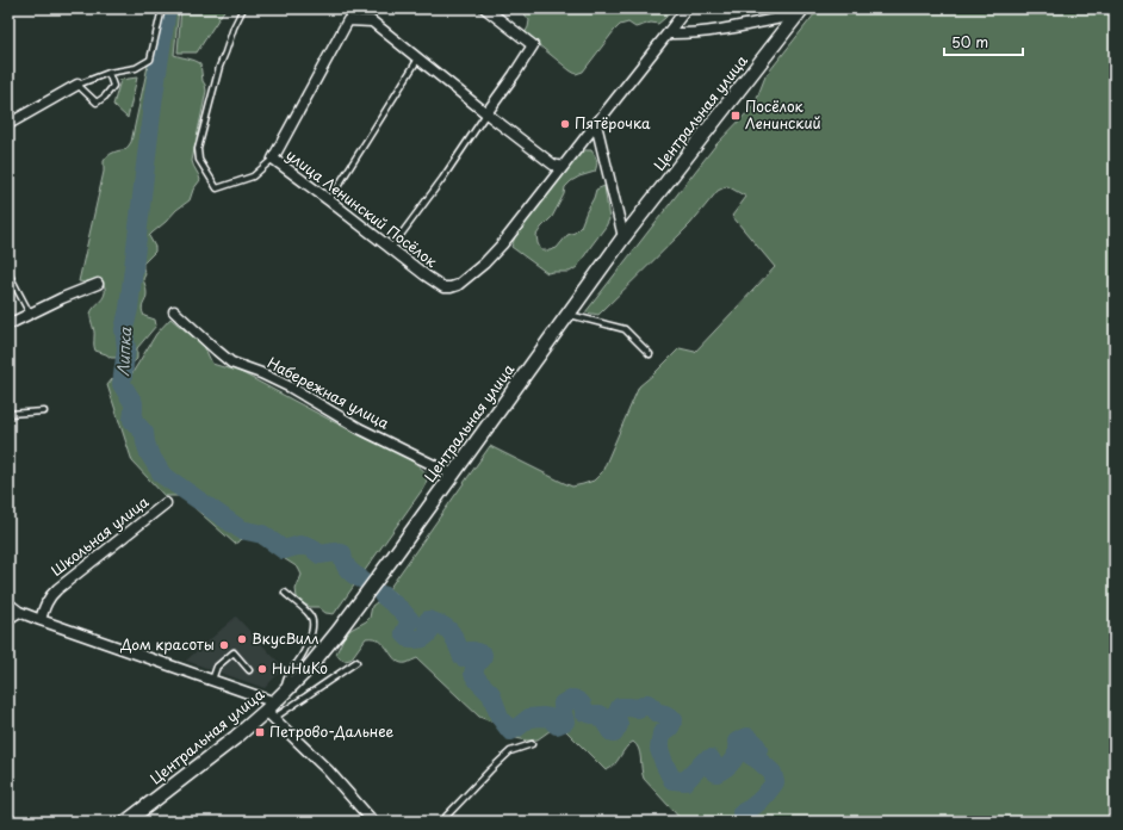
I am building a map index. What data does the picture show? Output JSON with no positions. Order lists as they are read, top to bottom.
{
  "streets": {
    "main road": ["Центральная улица"],
    "street": ["улица Ленинский Посёлок", "Набережная улица", "Школьная улица"]
  },
  "crossings": [
    ["Центральная улица", "Набережная улица"]
  ],
  "water": ["Липка"],
  "places": {
    "transit": ["Посёлок Ленинский", "Петрово-Дальнее"],
    "other": [
      "Пятёрочка",
      "ВкусВилл",
      "Дом красоты",
      "НиНиКо"
    ]
  },
  "scale_bar": "50 m"
}
